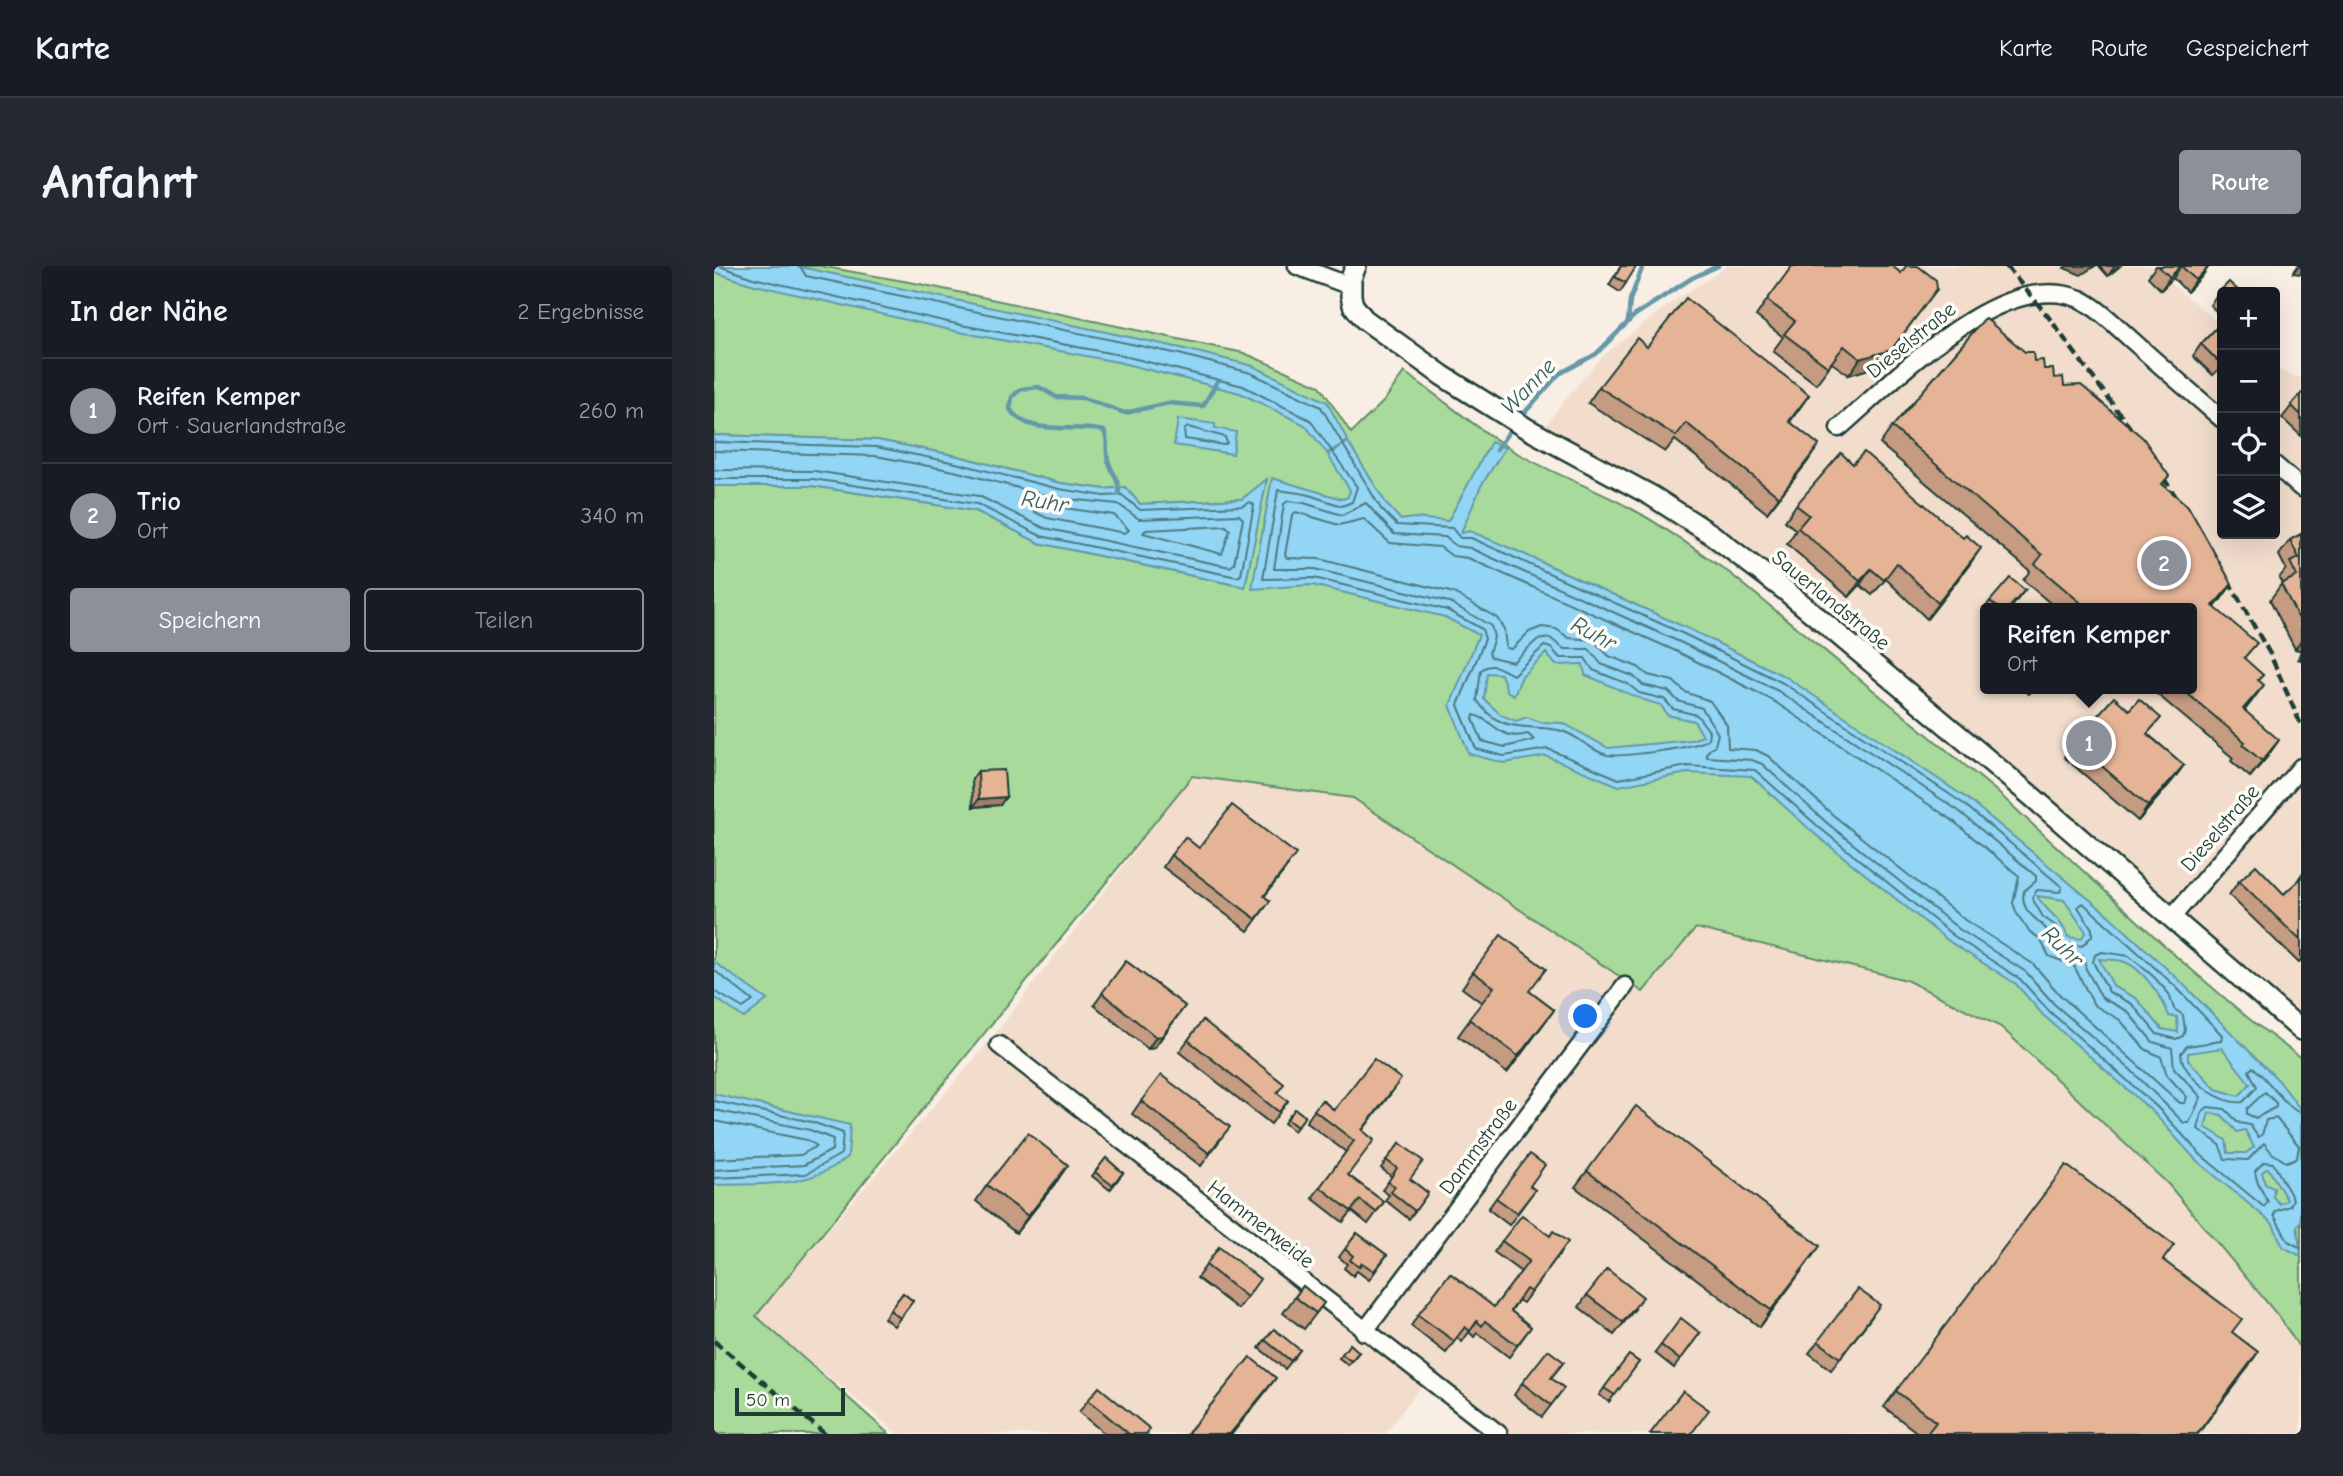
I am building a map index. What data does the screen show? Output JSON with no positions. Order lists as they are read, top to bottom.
{
  "streets": {
    "street": [
      "Dieselstraße",
      "Sauerlandstraße",
      "Dammstraße",
      "Hammerweide"
    ]
  },
  "crossings": [
    ["Dieselstraße", "Sauerlandstraße"],
    ["Dammstraße", "Hammerweide"]
  ],
  "water": ["Wanne", "Ruhr"],
  "scale_bar": "50 m",
  "page": {
    "header": "Karte",
    "nav": ["Karte", "Route", "Gespeichert"],
    "buttons": [
      "Route",
      ["Speichern", "Teilen"]
    ],
    "title": "Anfahrt",
    "heading": ["In der Nähe", "2 Ergebnisse"],
    "map_buttons": ["+", "−"],
    "list": [
      {
        "mark": "1",
        "name": "Reifen Kemper",
        "note": "Ort · Sauerlandstraße",
        "value": "260 m"
      },
      {
        "mark": "2",
        "name": "Trio",
        "note": "Ort",
        "value": "340 m"
      }
    ],
    "pins": ["2", "1"],
    "popup": ["Reifen Kemper", "Ort"],
    "scale": "50 m"
  }
}
